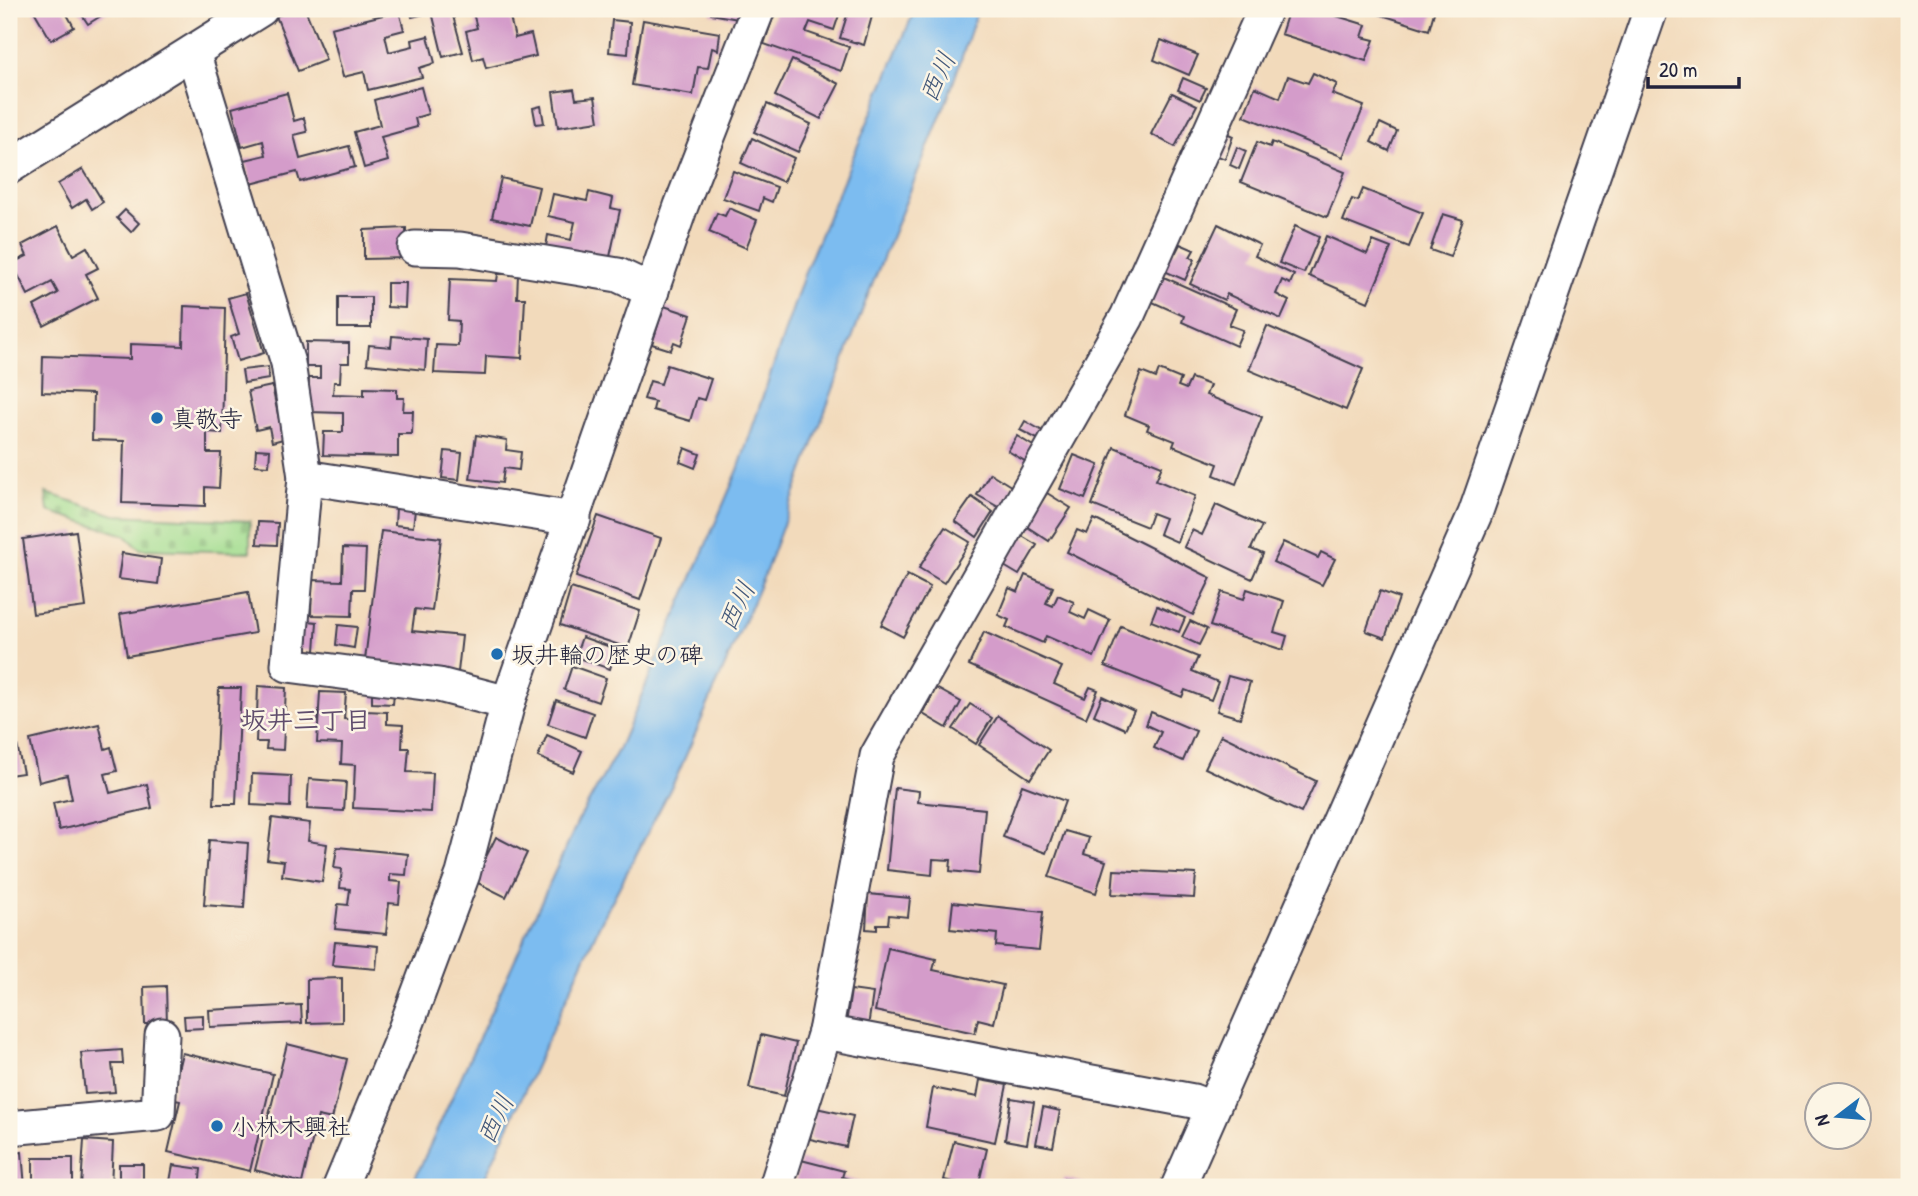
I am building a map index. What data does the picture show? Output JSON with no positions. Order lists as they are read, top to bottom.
{
  "districts": ["坂井三丁目"],
  "water": ["西川"],
  "places": ["真敬寺", "坂井輪の歴史の碑", "小林木興社"],
  "scale_bar": "20 m",
  "north": "left"
}
